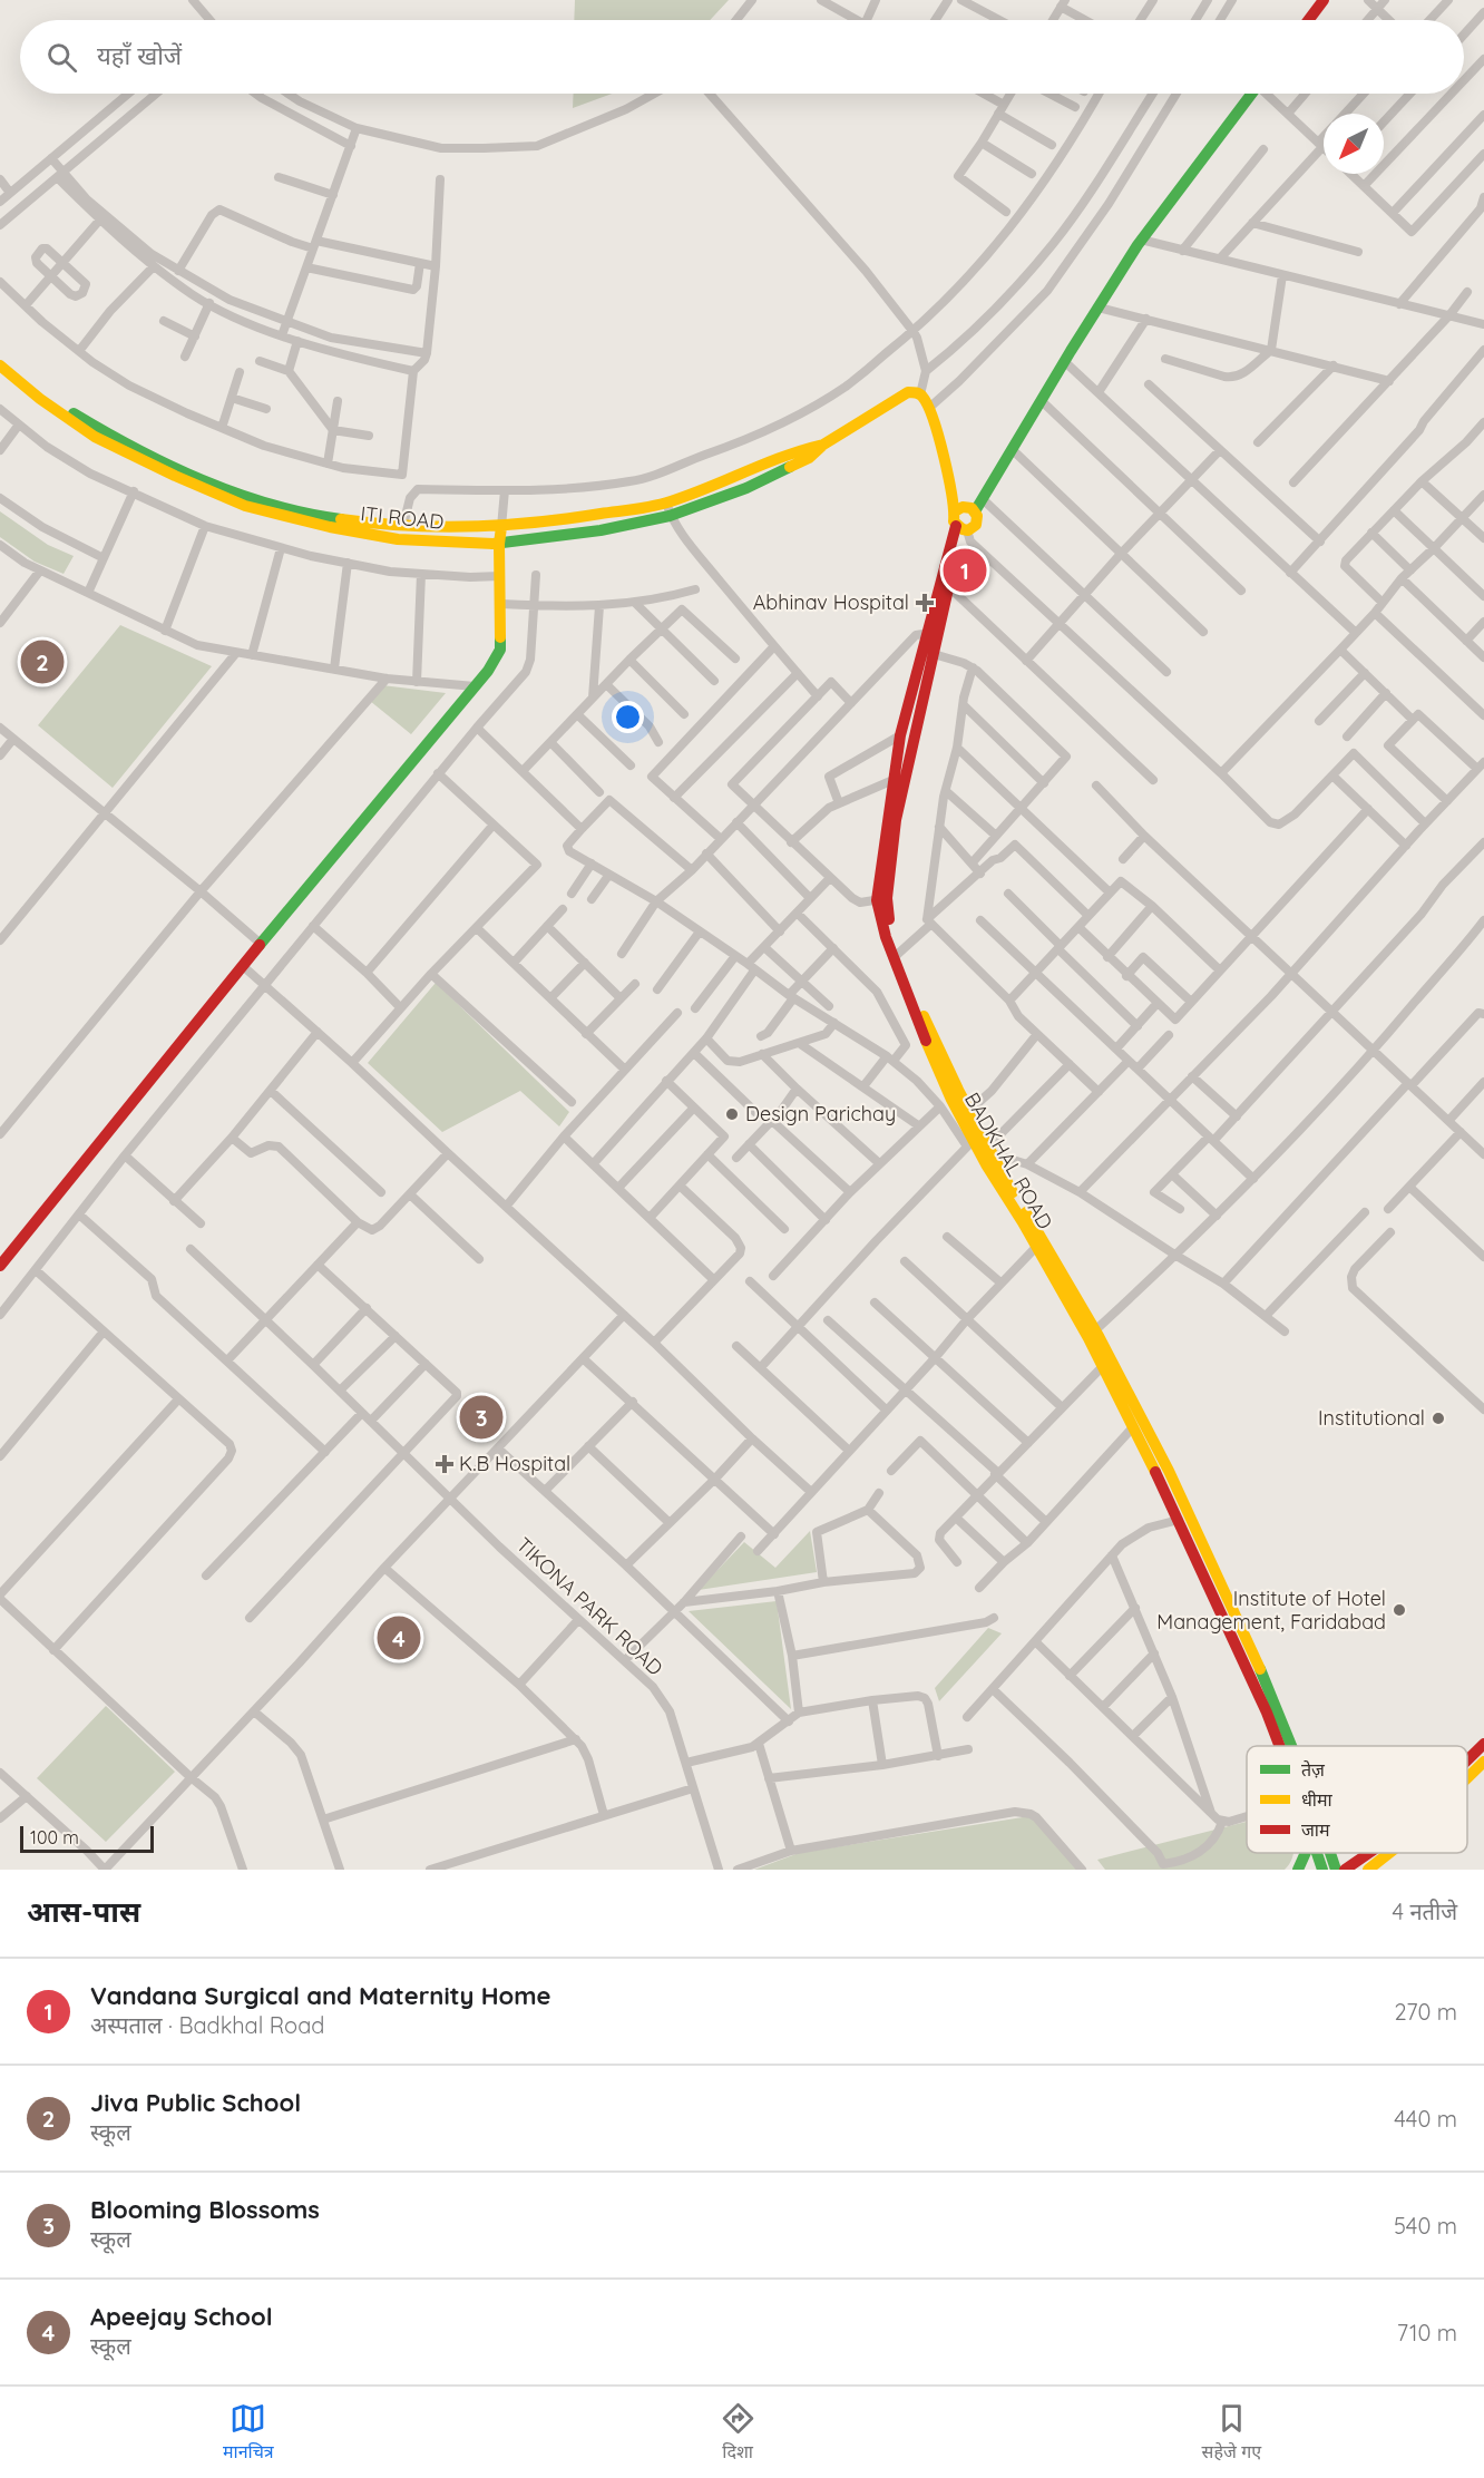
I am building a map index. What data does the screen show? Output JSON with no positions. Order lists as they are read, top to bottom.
{
  "streets": {
    "street": ["ITI ROAD", "BADKHAL ROAD", "TIKONA PARK ROAD"]
  },
  "places": {
    "health": ["Abhinav Hospital", "K.B Hospital"],
    "other": ["Design Parichay", "Institutional", "Institute of Hotel Management, Faridabad"]
  },
  "legend": ["तेज़", "धीमा", "जाम"],
  "scale_bar": "100 m",
  "north": "bottom left",
  "page": {
    "search": "यहाँ खोजें",
    "pins": [
      "1",
      "2",
      "3",
      "4"
    ],
    "scale": "100 m",
    "heading": ["आस-पास", "4 नतीजे"],
    "list": [
      {
        "mark": "1",
        "name": "Vandana Surgical and Maternity Home",
        "note": "अस्पताल · Badkhal Road",
        "value": "270 m"
      },
      {
        "mark": "2",
        "name": "Jiva Public School",
        "note": "स्कूल",
        "value": "440 m"
      },
      {
        "mark": "3",
        "name": "Blooming Blossoms",
        "note": "स्कूल",
        "value": "540 m"
      },
      {
        "mark": "4",
        "name": "Apeejay School",
        "note": "स्कूल",
        "value": "710 m"
      }
    ],
    "nav": ["मानचित्र", "दिशा", "सहेजे गए"]
  }
}
